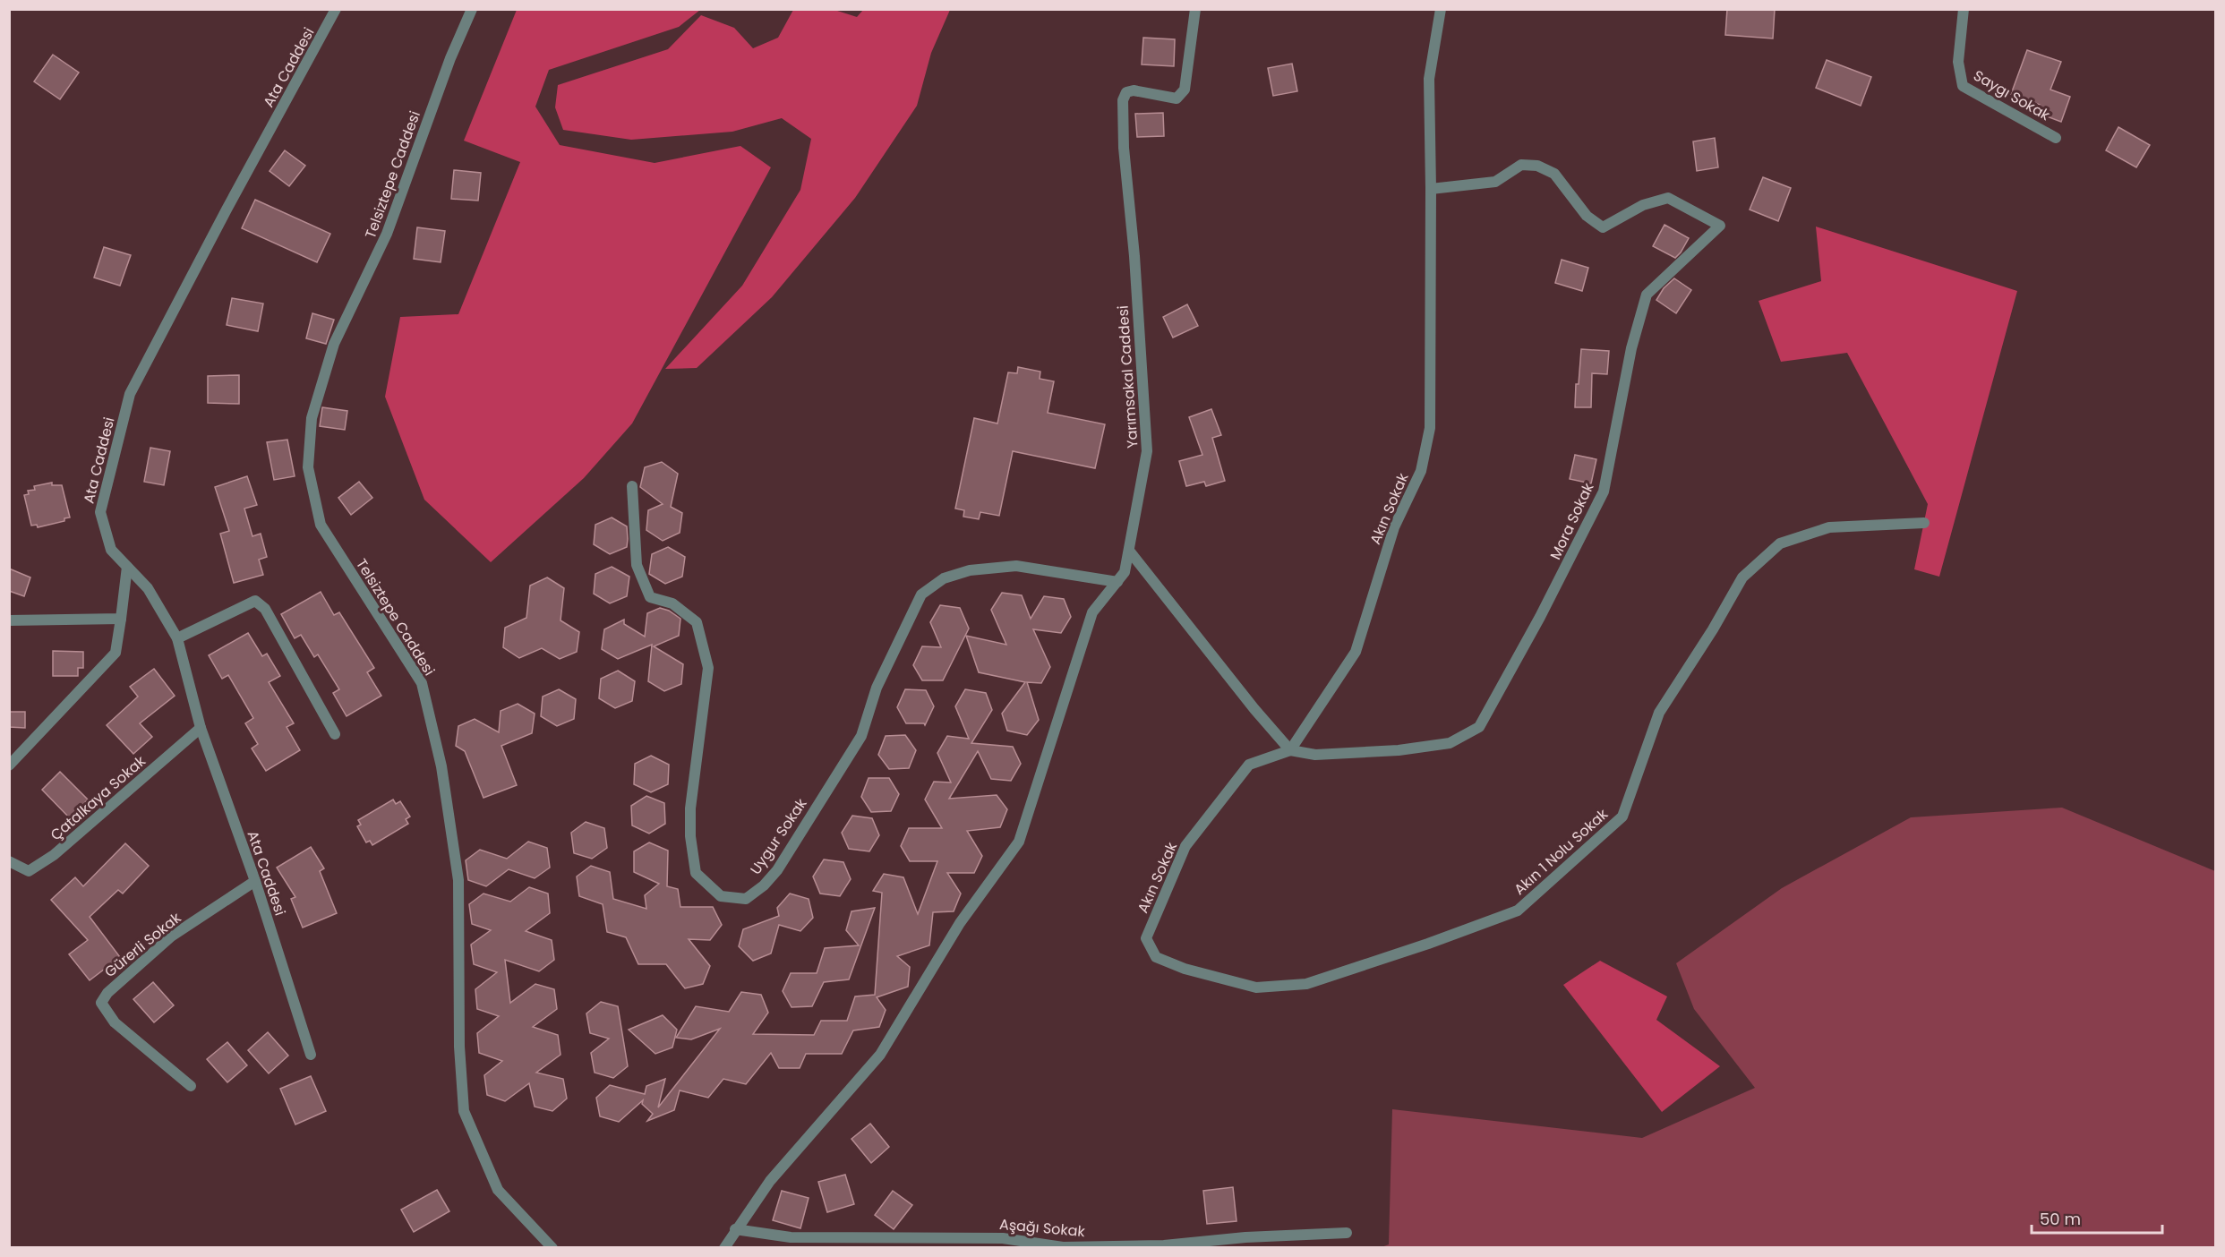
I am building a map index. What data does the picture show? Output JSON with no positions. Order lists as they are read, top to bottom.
{
  "streets": {
    "street": [
      "Ata Caddesi",
      "Saygı Sokak",
      "Telsiztepe Caddesi",
      "Yarımsakal Caddesi",
      "Akın Sokak",
      "Mora Sokak",
      "Çatalkaya Sokak",
      "Uygur Sokak",
      "Akın 1 Nolu Sokak",
      "Gürerli Sokak",
      "Aşağı Sokak"
    ]
  },
  "crossings": [
    ["Ata Caddesi", "Çatalkaya Sokak"],
    ["Ata Caddesi", "Gürerli Sokak"],
    ["Yarımsakal Caddesi", "Uygur Sokak"],
    ["Yarımsakal Caddesi", "Aşağı Sokak"],
    ["Akın Sokak", "Mora Sokak"],
    ["Akın Sokak", "Akın 1 Nolu Sokak"]
  ],
  "scale_bar": "50 m"
}
